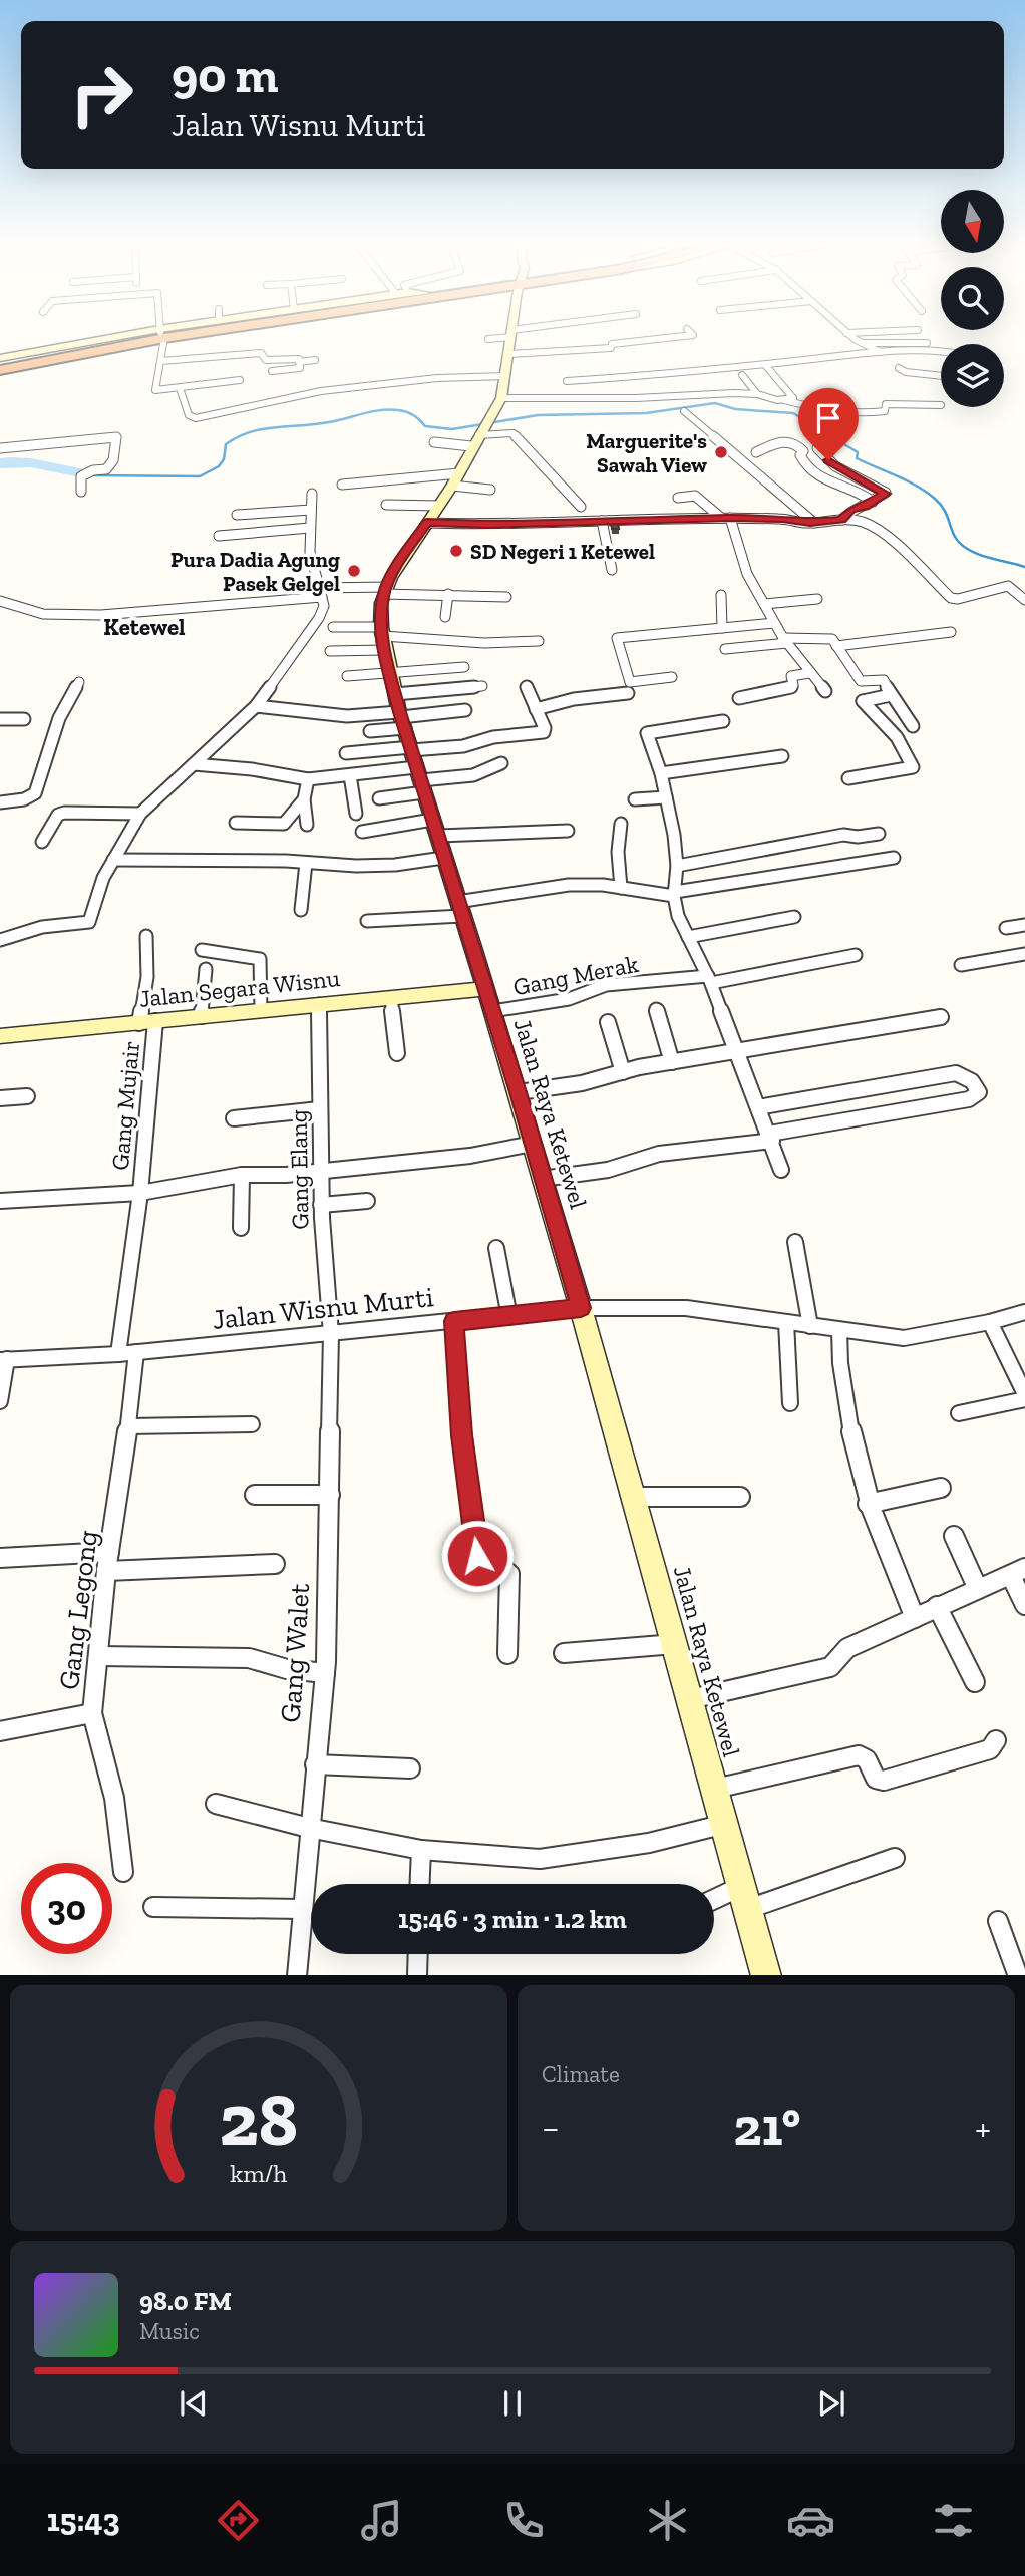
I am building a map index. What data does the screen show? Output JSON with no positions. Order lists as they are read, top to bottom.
{
  "streets": {
    "main road": ["Jalan Segara Wisnu", "Jalan Raya Ketewel"],
    "street": [
      "Gang Merak",
      "Gang Mujair",
      "Gang Elang",
      "Jalan Wisnu Murti",
      "Gang Legong",
      "Gang Walet"
    ]
  },
  "crossings": [
    ["Gang Merak", "Jalan Raya Ketewel"],
    ["Jalan Segara Wisnu", "Gang Mujair"],
    ["Jalan Segara Wisnu", "Jalan Raya Ketewel"],
    ["Jalan Segara Wisnu", "Gang Elang"],
    ["Gang Mujair", "Gang Legong"],
    ["Jalan Raya Ketewel", "Jalan Wisnu Murti"],
    ["Gang Elang", "Jalan Wisnu Murti"],
    ["Gang Elang", "Gang Walet"],
    ["Jalan Wisnu Murti", "Gang Legong"],
    ["Jalan Wisnu Murti", "Gang Walet"]
  ],
  "districts": ["Ketewel"],
  "places": ["Marguerite's Sawah View", "SD Negeri 1 Ketewel", "Pura Dadia Agung Pasek Gelgel"],
  "north": "bottom",
  "page": {
    "turn": ["90 m", "Jalan Wisnu Murti"],
    "limit": "30",
    "trip": "15:46 · 3 min · 1.2 km",
    "tile": "Climate",
    "heat": ["−", "21°", "+"],
    "song": ["98.0 FM", "Music"],
    "tabs": "15:43",
    "gauge": ["28", "km/h"]
  }
}
